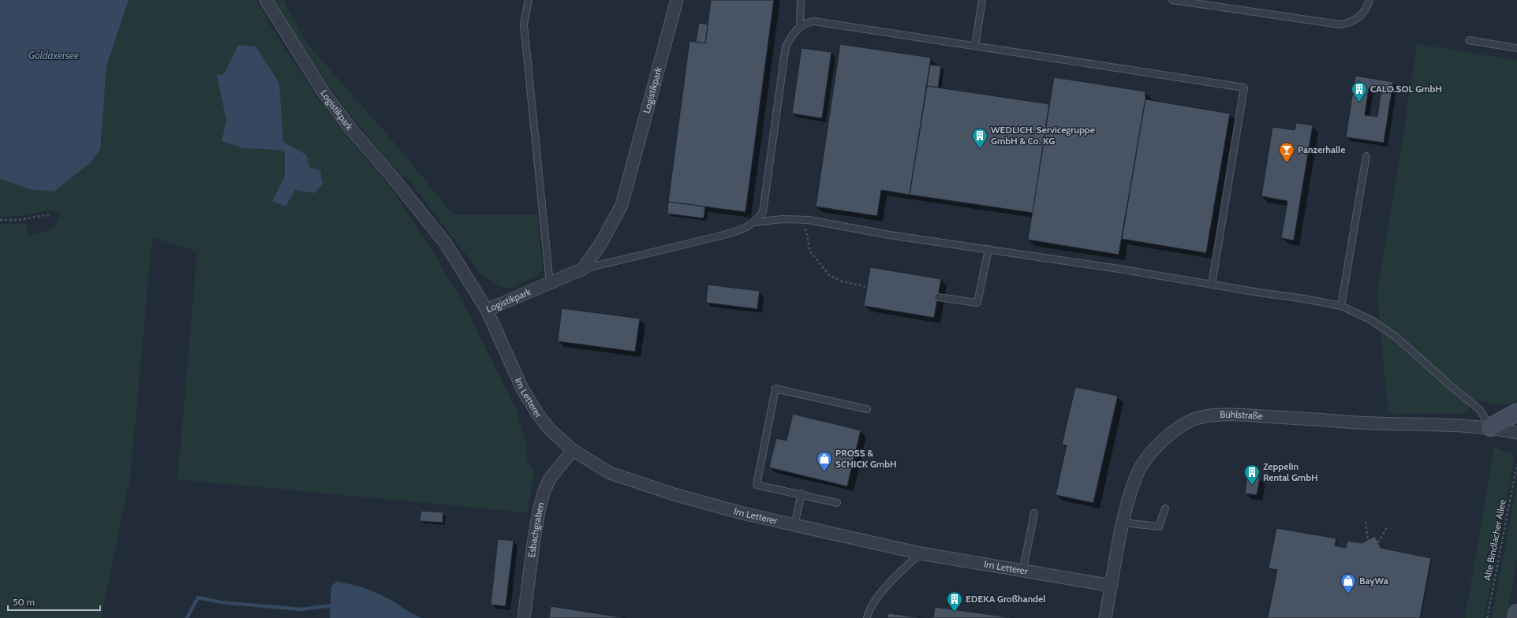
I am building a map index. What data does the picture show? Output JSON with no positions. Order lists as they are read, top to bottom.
{
  "streets": {
    "street": [
      "Logistikpark",
      "Im Letterer",
      "Bühlstraße",
      "Esbachgraben"
    ],
    "path": ["Alte Bindlacher Allee"]
  },
  "crossings": [
    ["Logistikpark", "Im Letterer"],
    ["Im Letterer", "Bühlstraße"],
    ["Im Letterer", "Esbachgraben"]
  ],
  "water": ["Goldaxersee"],
  "places": {
    "building": [
      "CALO.SOL GmbH",
      "WEDLICH. Servicegruppe GmbH & Co. KG",
      "Zeppelin Rental GmbH",
      "EDEKA Großhandel"
    ],
    "bar": ["Panzerhalle"],
    "shop": ["PROSS & SCHICK GmbH", "BayWa"]
  },
  "scale_bar": "50 m"
}
